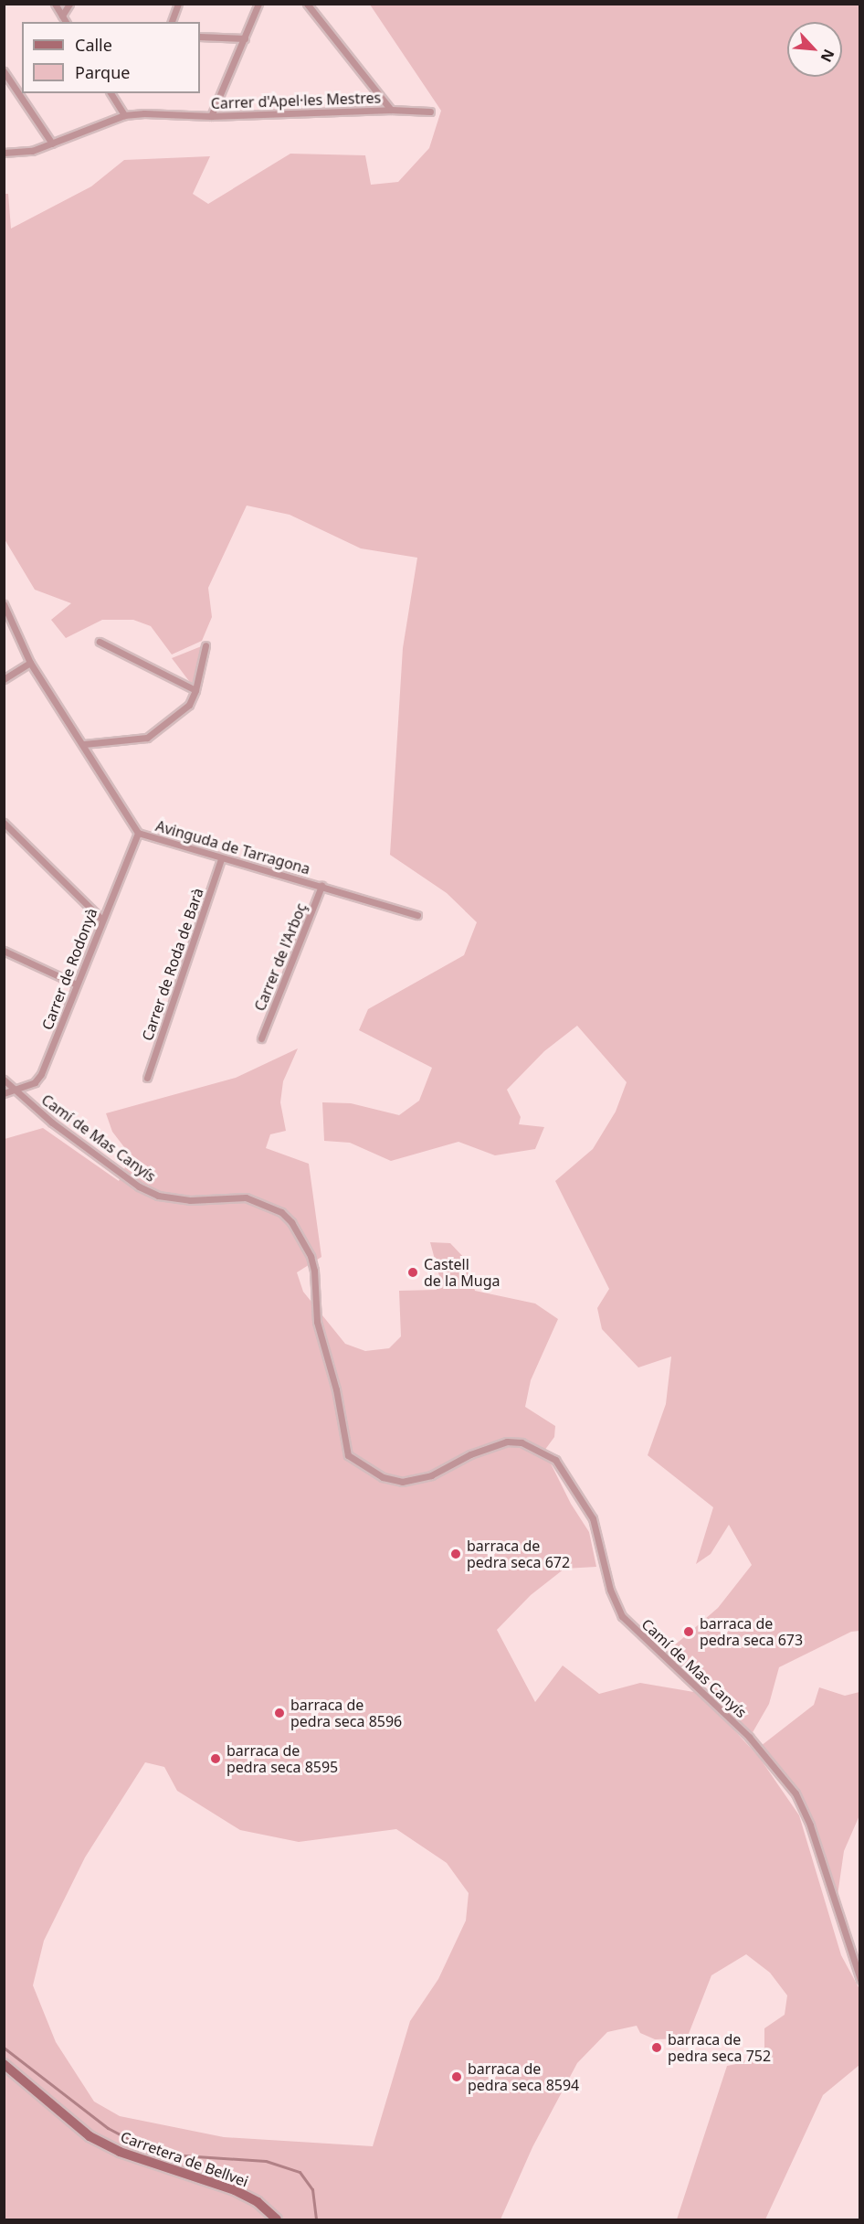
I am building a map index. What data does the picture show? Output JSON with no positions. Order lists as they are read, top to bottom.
{
  "streets": {
    "main road": ["Carretera de Bellvei"],
    "street": [
      "Carrer d'Apel·les Mestres",
      "Avinguda de Tarragona",
      "Carrer de l'Arboç",
      "Carrer de Roda de Barà",
      "Carrer de Rodonyà",
      "Camí de Mas Canyís"
    ]
  },
  "crossings": [
    ["Avinguda de Tarragona", "Carrer de l'Arboç"],
    ["Avinguda de Tarragona", "Carrer de Roda de Barà"],
    ["Avinguda de Tarragona", "Carrer de Rodonyà"],
    ["Carrer de Rodonyà", "Camí de Mas Canyís"]
  ],
  "places": [
    "Castell de la Muga",
    "barraca de pedra seca 672",
    "barraca de pedra seca 673",
    "barraca de pedra seca 8596",
    "barraca de pedra seca 8595",
    "barraca de pedra seca 752",
    "barraca de pedra seca 8594"
  ],
  "legend": ["Calle", "Parque"],
  "north": "bottom right"
}
